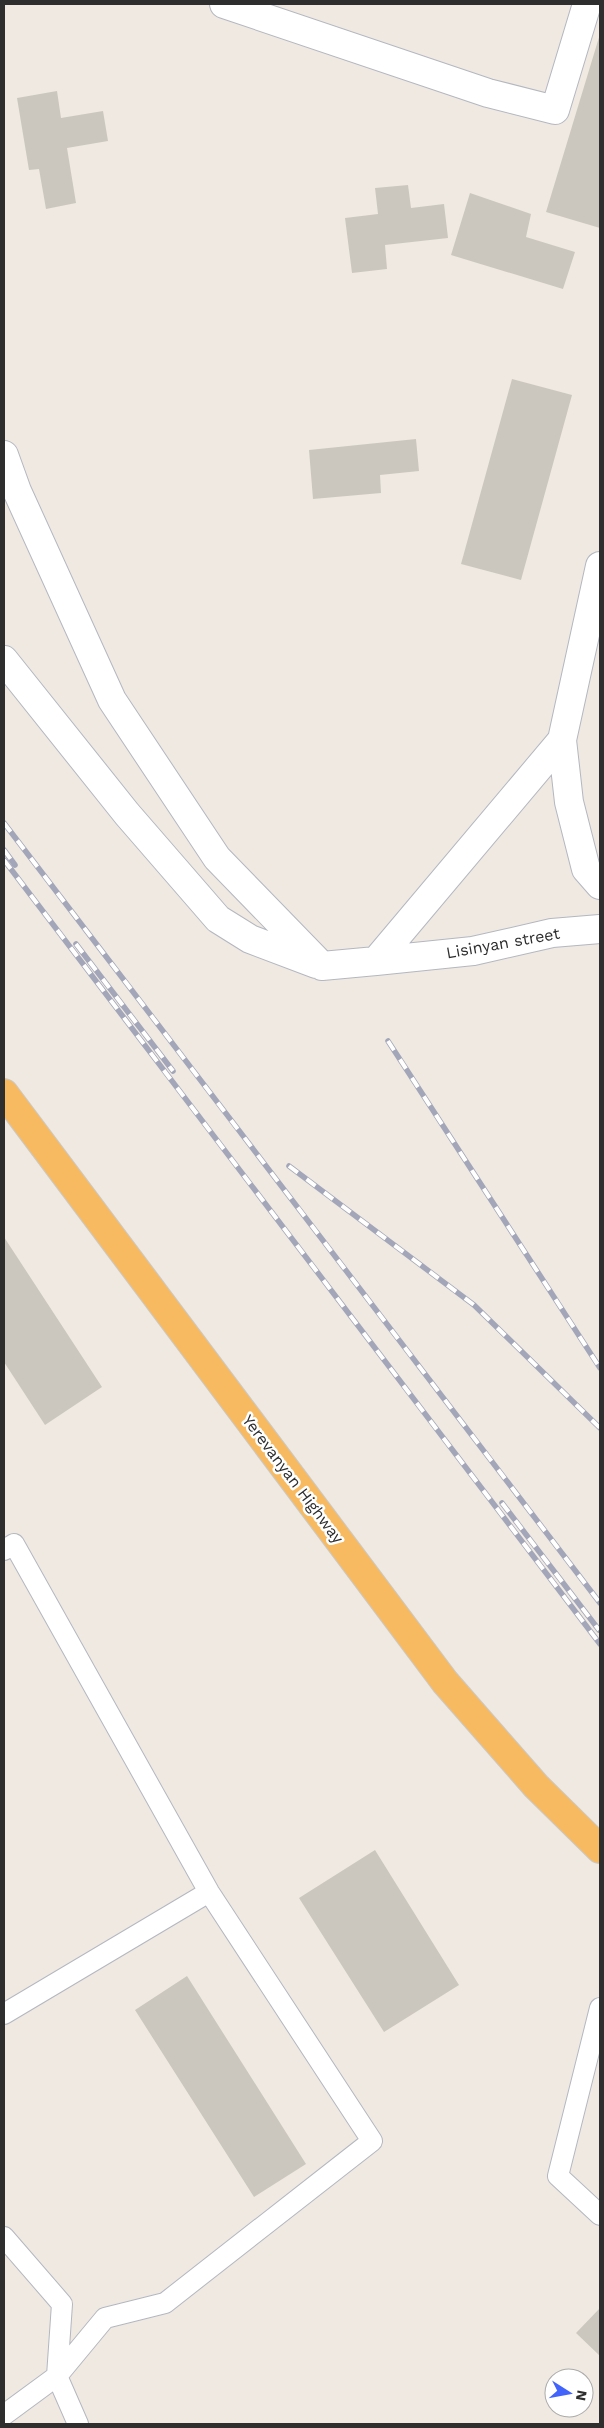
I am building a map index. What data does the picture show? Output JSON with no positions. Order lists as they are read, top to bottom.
{
  "streets": {
    "highway": ["Yerevanyan Highway"],
    "street": ["Lisinyan street"]
  },
  "north": "right"
}
